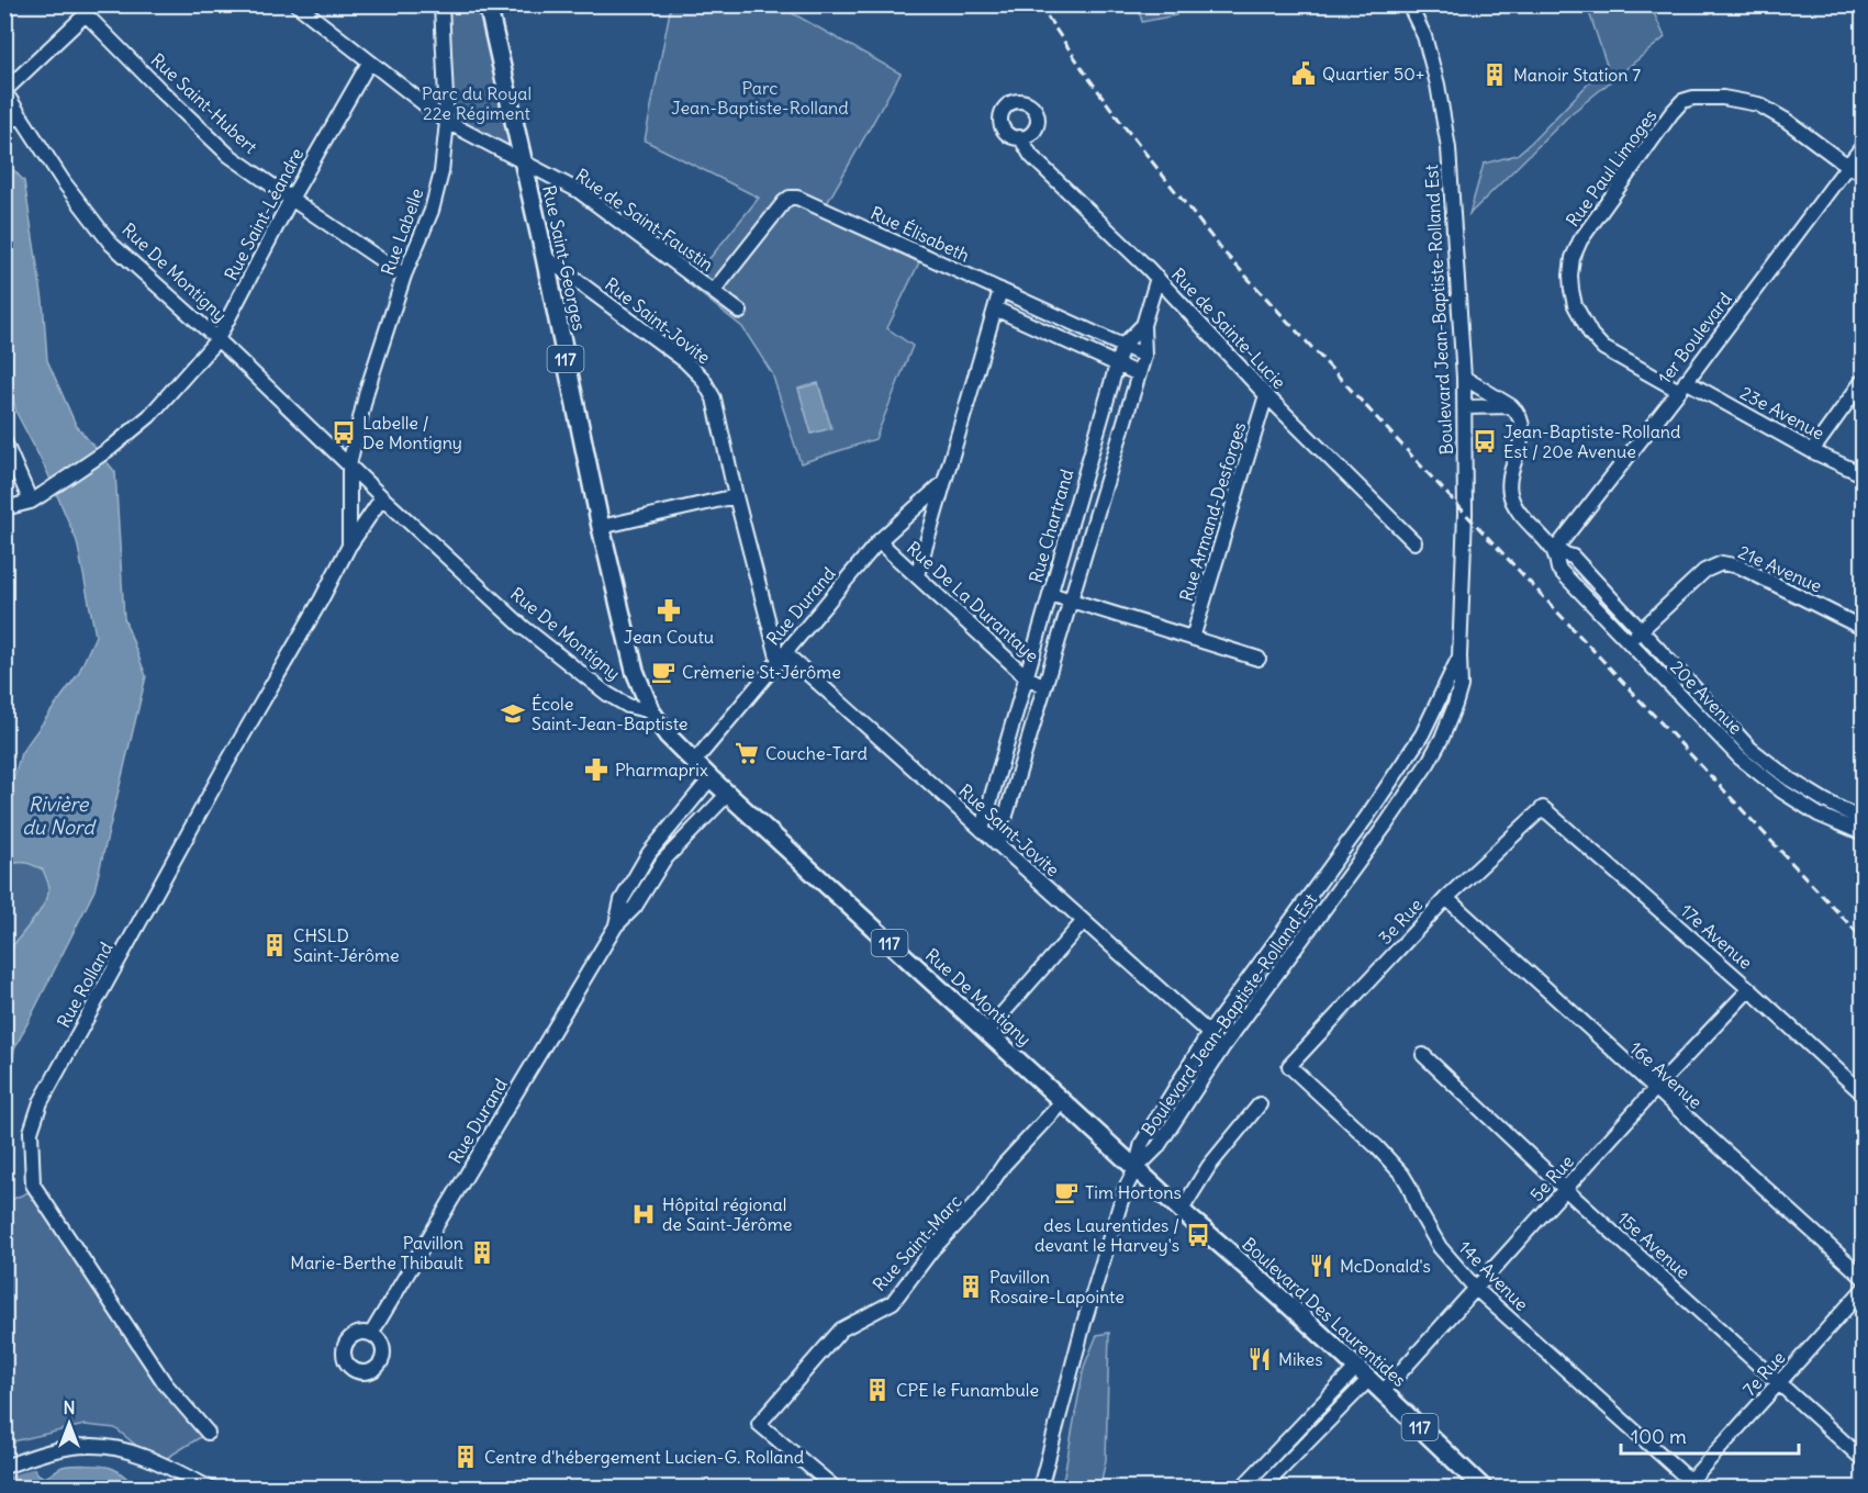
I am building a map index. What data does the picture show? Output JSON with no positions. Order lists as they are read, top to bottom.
{
  "streets": {
    "main road": [
      "Rue Saint-Georges",
      "Rue De Montigny",
      "117",
      "Boulevard Des Laurentides"
    ],
    "street": [
      "Rue Saint-Hubert",
      "Rue Paul Limoges",
      "Rue Saint-Léandre",
      "Rue de Saint-Faustin",
      "Rue Labelle",
      "Rue Élisabeth",
      "Boulevard Jean-Baptiste-Rolland Est",
      "Rue Saint-Jovite",
      "Rue de Sainte-Lucie",
      "1er Boulevard",
      "23e Avenue",
      "Rue Armand-Desforges",
      "Rue Chartrand",
      "21e Avenue",
      "Rue De La Durantaye",
      "Rue Durand",
      "20e Avenue",
      "3e Rue",
      "17e Avenue",
      "Rue Rolland",
      "16e Avenue",
      "5e Rue",
      "Rue Saint-Marc",
      "15e Avenue",
      "14e Avenue",
      "7e Rue"
    ]
  },
  "crossings": [
    ["Rue Saint-Hubert", "Rue Saint-Léandre"],
    ["Rue Saint-Hubert", "Rue Labelle"],
    ["Rue Saint-Hubert", "Rue De Montigny"],
    ["Rue Paul Limoges", "1er Boulevard"],
    ["Rue Paul Limoges", "23e Avenue"],
    ["Rue Saint-Léandre", "Rue de Saint-Faustin"],
    ["Rue Saint-Léandre", "Rue De Montigny"],
    ["Rue de Saint-Faustin", "Rue Labelle"],
    ["Rue de Saint-Faustin", "Rue Élisabeth"],
    ["Rue de Saint-Faustin", "Rue Saint-Georges"],
    ["Rue Labelle", "Rue De Montigny"],
    ["Rue Labelle", "Rue Rolland"],
    ["Rue Élisabeth", "Rue Chartrand"],
    ["Rue Saint-Georges", "Rue De Montigny"],
    ["Rue Saint-Georges", "Rue Saint-Jovite"],
    ["Rue De Montigny", "Boulevard Jean-Baptiste-Rolland Est"],
    ["Rue De Montigny", "Rue Durand"],
    ["Rue De Montigny", "Rue Rolland"],
    ["Rue De Montigny", "Rue Saint-Marc"],
    ["Rue De Montigny", "Boulevard Des Laurentides"],
    ["Boulevard Jean-Baptiste-Rolland Est", "Rue Saint-Jovite"],
    ["Boulevard Jean-Baptiste-Rolland Est", "Boulevard Des Laurentides"],
    ["Rue Saint-Jovite", "Rue Chartrand"],
    ["Rue Saint-Jovite", "Rue Durand"],
    ["Rue de Sainte-Lucie", "Rue Armand-Desforges"],
    ["1er Boulevard", "23e Avenue"],
    ["1er Boulevard", "20e Avenue"],
    ["Rue Chartrand", "Rue De La Durantaye"],
    ["21e Avenue", "20e Avenue"],
    ["Rue De La Durantaye", "Rue Durand"],
    ["3e Rue", "17e Avenue"],
    ["3e Rue", "16e Avenue"],
    ["3e Rue", "14e Avenue"],
    ["17e Avenue", "5e Rue"],
    ["16e Avenue", "5e Rue"],
    ["5e Rue", "15e Avenue"],
    ["5e Rue", "14e Avenue"],
    ["5e Rue", "Boulevard Des Laurentides"],
    ["15e Avenue", "7e Rue"],
    ["14e Avenue", "7e Rue"]
  ],
  "water": ["Rivière du Nord"],
  "parks": ["Parc Jean-Baptiste-Rolland", "Parc du Royal 22e Régiment"],
  "places": {
    "public building": ["Quartier 50+"],
    "building": [
      "Manoir Station 7",
      "CHSLD Saint-Jérôme",
      "Pavillon Marie-Berthe Thibault",
      "Pavillon Rosaire-Lapointe",
      "CPE le Funambule",
      "Centre d'hébergement Lucien-G. Rolland"
    ],
    "bus stop": ["Labelle / De Montigny", "Jean-Baptiste-Rolland Est / 20e Avenue", "des Laurentides / devant le Harvey's"],
    "pharmacy": ["Jean Coutu", "Pharmaprix"],
    "cafe": ["Crèmerie St-Jérôme", "Tim Hortons"],
    "school or university": ["École Saint-Jean-Baptiste"],
    "supermarket": ["Couche-Tard"],
    "hospital": ["Hôpital régional de Saint-Jérôme"],
    "restaurant": ["McDonald's", "Mikes"]
  },
  "scale_bar": "100 m",
  "north": "top"
}
